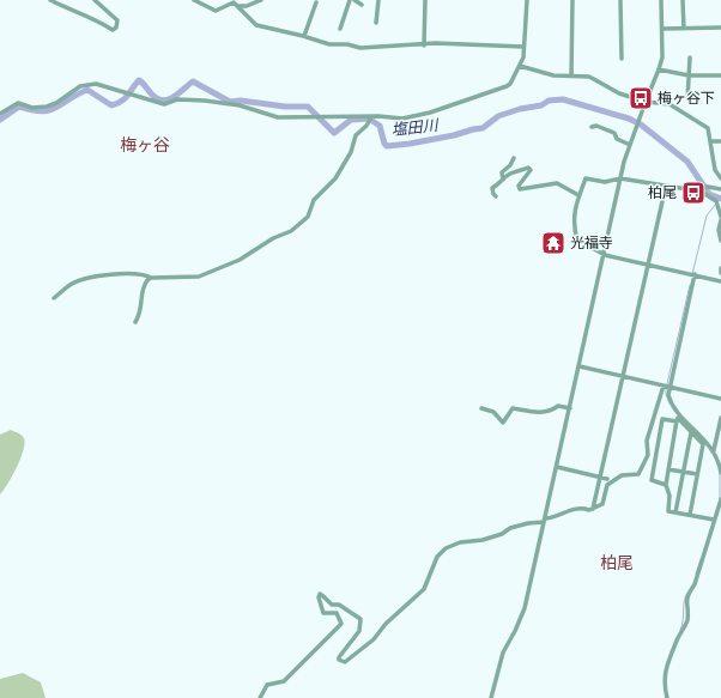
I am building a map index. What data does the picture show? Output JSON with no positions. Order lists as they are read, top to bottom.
{
  "districts": ["梅ヶ谷", "柏尾"],
  "water": ["塩田川"],
  "places": {
    "bus stop": ["梅ヶ谷下", "柏尾"],
    "temple": ["光福寺"]
  }
}
